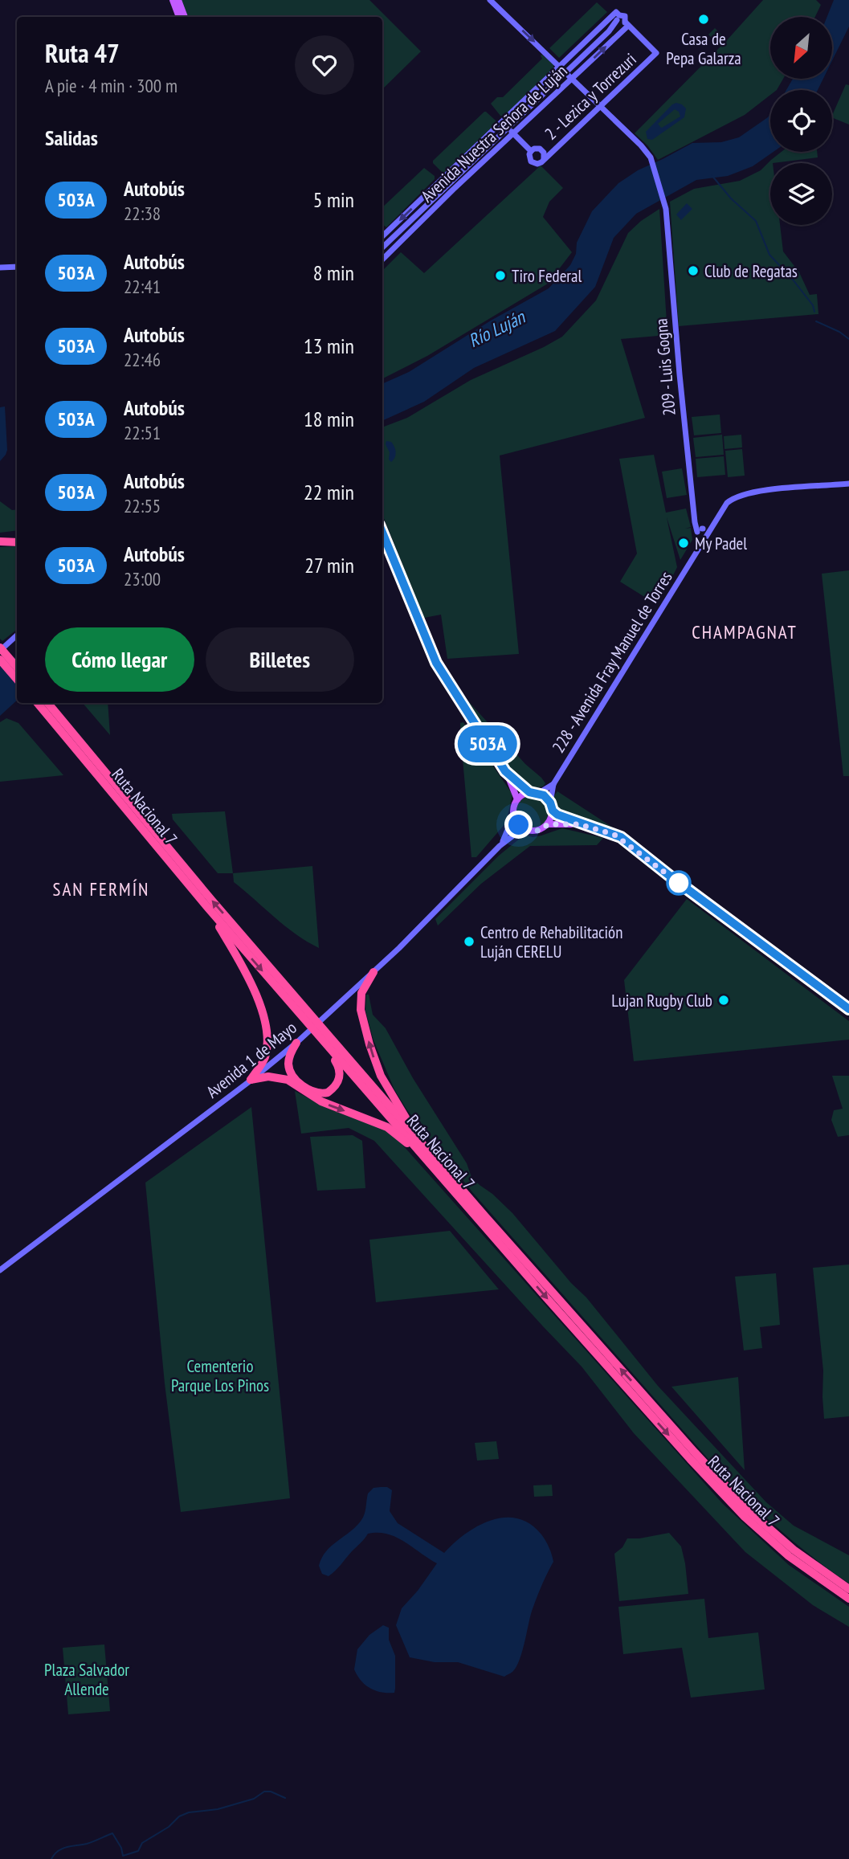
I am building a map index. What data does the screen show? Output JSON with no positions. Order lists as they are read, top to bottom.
{
  "streets": {
    "highway": ["Ruta Nacional 7"],
    "main road": [
      "2 - Lezica y Torrezuri",
      "Avenida Nuestra Señora de Luján",
      "209 - Luis Gogna",
      "228 - Avenida Fray Manuel de Torres",
      "Avenida 1 de Mayo"
    ]
  },
  "crossings": [
    ["2 - Lezica y Torrezuri", "Avenida Nuestra Señora de Luján"],
    ["2 - Lezica y Torrezuri", "209 - Luis Gogna"],
    ["209 - Luis Gogna", "228 - Avenida Fray Manuel de Torres"],
    ["228 - Avenida Fray Manuel de Torres", "Avenida 1 de Mayo"]
  ],
  "districts": ["CHAMPAGNAT", "SAN FERMÍN"],
  "water": ["Río Luján"],
  "parks": ["Cementerio Parque Los Pinos", "Plaza Salvador Allende"],
  "places": [
    "Casa de Pepa Galarza",
    "Club de Regatas",
    "Tiro Federal",
    "My Padel",
    "Centro de Rehabilitación Luján CERELU",
    "Lujan Rugby Club"
  ],
  "lines": ["bus line 503A"],
  "north": "bottom left",
  "page": {
    "on_map": "503A",
    "heading": [
      ["Ruta 47", "A pie · 4 min · 300 m"],
      "Salidas"
    ],
    "list": [
      {
        "mark": "503A",
        "name": "Autobús",
        "note": "22:38",
        "value": "5 min"
      },
      {
        "mark": "503A",
        "name": "Autobús",
        "note": "22:41",
        "value": "8 min"
      },
      {
        "mark": "503A",
        "name": "Autobús",
        "note": "22:46",
        "value": "13 min"
      },
      {
        "mark": "503A",
        "name": "Autobús",
        "note": "22:51",
        "value": "18 min"
      },
      {
        "mark": "503A",
        "name": "Autobús",
        "note": "22:55",
        "value": "22 min"
      },
      {
        "mark": "503A",
        "name": "Autobús",
        "note": "23:00",
        "value": "27 min"
      }
    ],
    "buttons": ["Cómo llegar", "Billetes"]
  }
}
